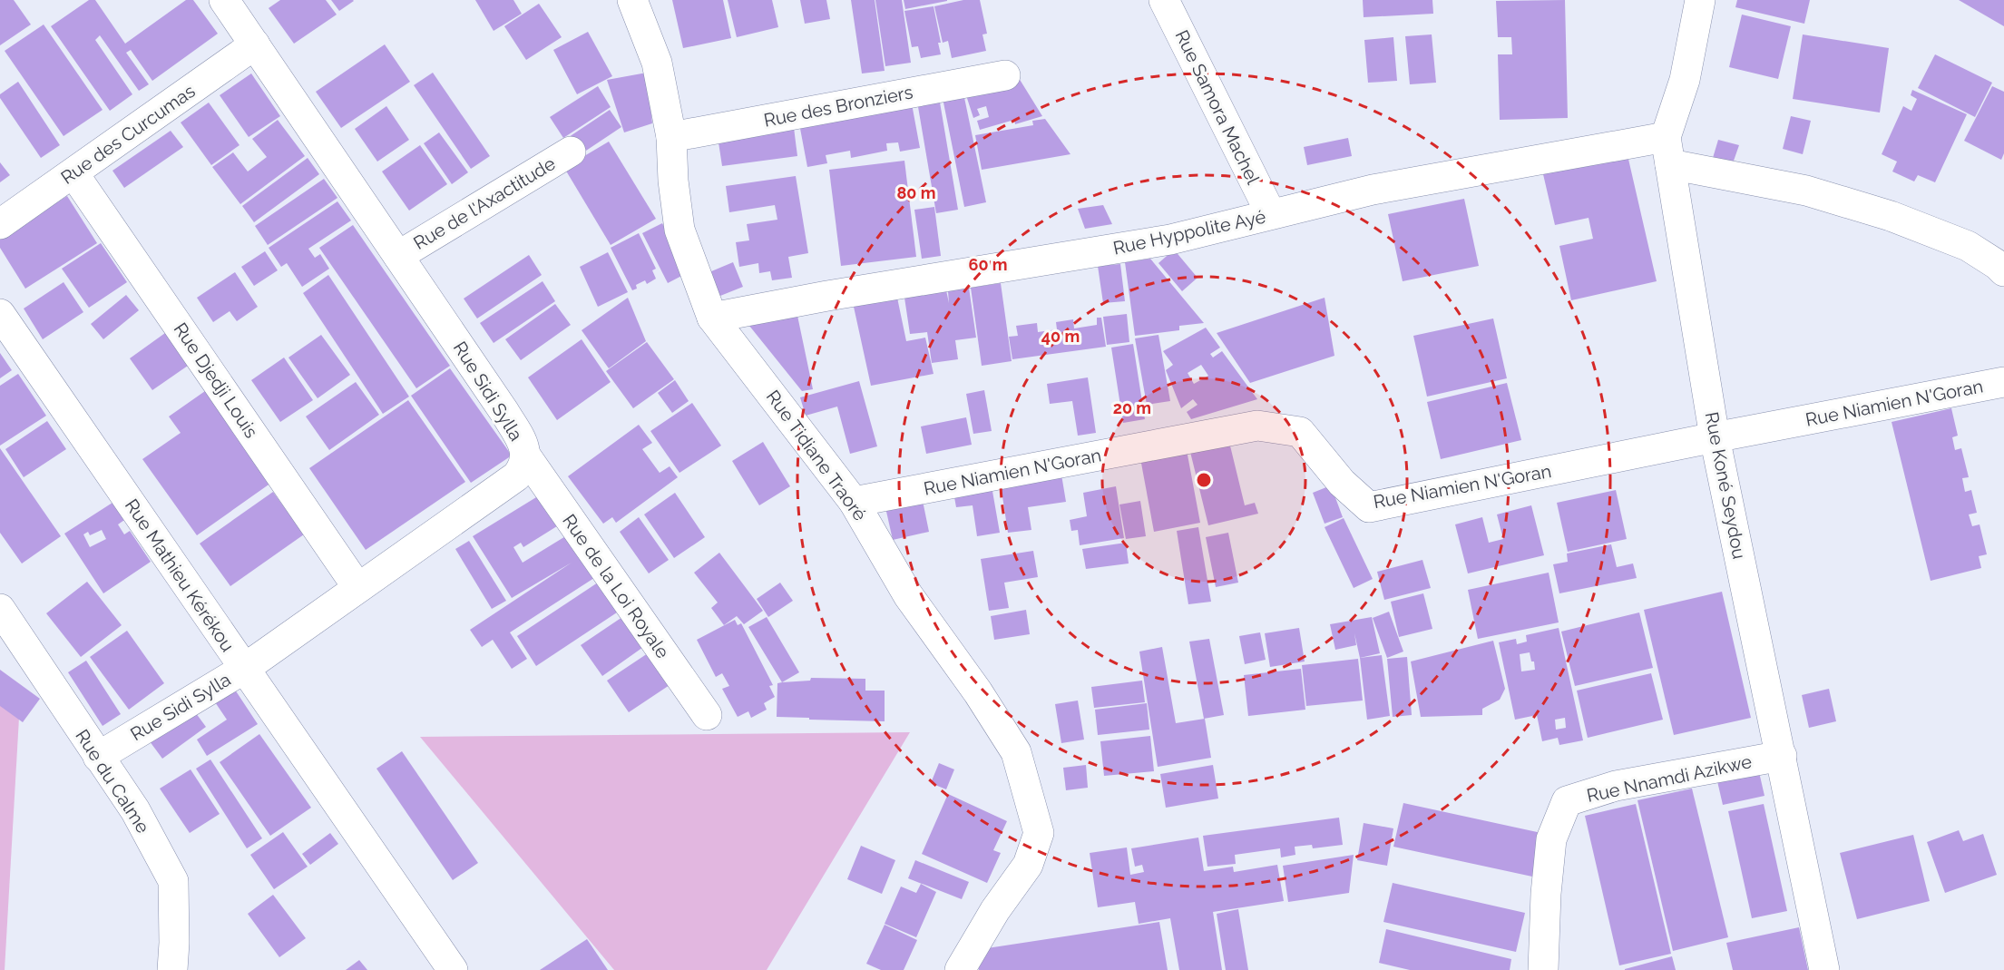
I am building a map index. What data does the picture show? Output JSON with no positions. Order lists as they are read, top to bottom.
{
  "streets": {
    "street": [
      "Rue des Bronziers",
      "Rue Samora Machel",
      "Rue des Curcumas",
      "Rue de l'Axactitude",
      "Rue Hyppolite Ayé",
      "Rue Djedji Louis",
      "Rue Sidi Sylla",
      "Rue Niamien N'Goran",
      "Rue Tidiane Traoré",
      "Rue Koné Seydou",
      "Rue Mathieu Kérékou",
      "Rue de la Loi Royale",
      "Rue Nnamdi Azikwe",
      "Rue du Calme"
    ]
  },
  "crossings": [
    ["Rue des Bronziers", "Rue Tidiane Traoré"],
    ["Rue Samora Machel", "Rue Hyppolite Ayé"],
    ["Rue des Curcumas", "Rue Djedji Louis"],
    ["Rue des Curcumas", "Rue Sidi Sylla"],
    ["Rue de l'Axactitude", "Rue Sidi Sylla"],
    ["Rue Hyppolite Ayé", "Rue Tidiane Traoré"],
    ["Rue Hyppolite Ayé", "Rue Koné Seydou"],
    ["Rue Djedji Louis", "Rue Sidi Sylla"],
    ["Rue Sidi Sylla", "Rue Mathieu Kérékou"],
    ["Rue Sidi Sylla", "Rue de la Loi Royale"],
    ["Rue Sidi Sylla", "Rue du Calme"],
    ["Rue Niamien N'Goran", "Rue Tidiane Traoré"],
    ["Rue Niamien N'Goran", "Rue Koné Seydou"],
    ["Rue Koné Seydou", "Rue Nnamdi Azikwe"]
  ],
  "rings": [
    "80 m",
    "60 m",
    "40 m",
    "20 m"
  ]
}
